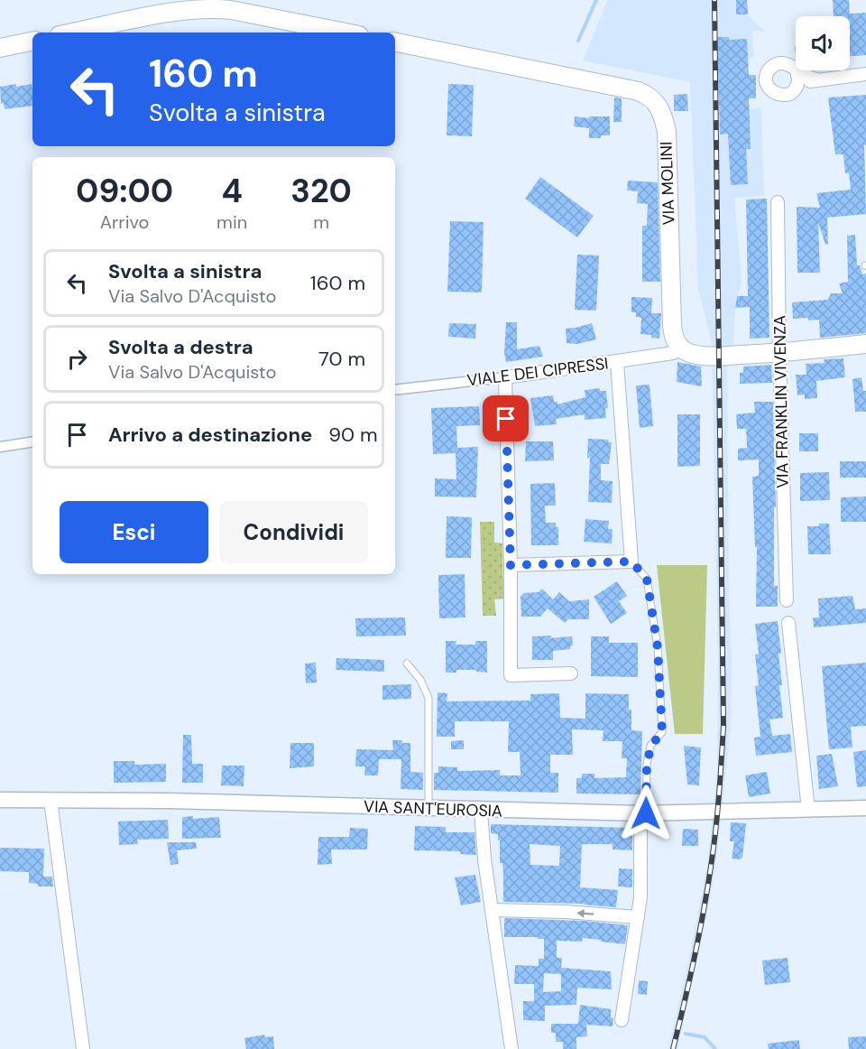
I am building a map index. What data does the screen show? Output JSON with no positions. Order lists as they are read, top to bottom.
{
  "streets": {
    "main road": ["VIA MOLINI"],
    "street": ["VIALE DEI CIPRESSI", "VIA FRANKLIN VIVENZA", "VIA SANT'EUROSIA"]
  },
  "crossings": [
    ["VIA MOLINI", "VIALE DEI CIPRESSI"]
  ],
  "page": {
    "turn": ["160 m", "Svolta a sinistra"],
    "eta": [
      "09:00",
      "Arrivo",
      "4",
      "min",
      "320",
      "m"
    ],
    "list": [
      {
        "name": "Svolta a sinistra",
        "note": "Via Salvo D'Acquisto",
        "value": "160 m"
      },
      {
        "name": "Svolta a destra",
        "note": "Via Salvo D'Acquisto",
        "value": "70 m"
      },
      {
        "name": "Arrivo a destinazione",
        "value": "90 m"
      }
    ],
    "buttons": ["Esci", "Condividi"]
  }
}
